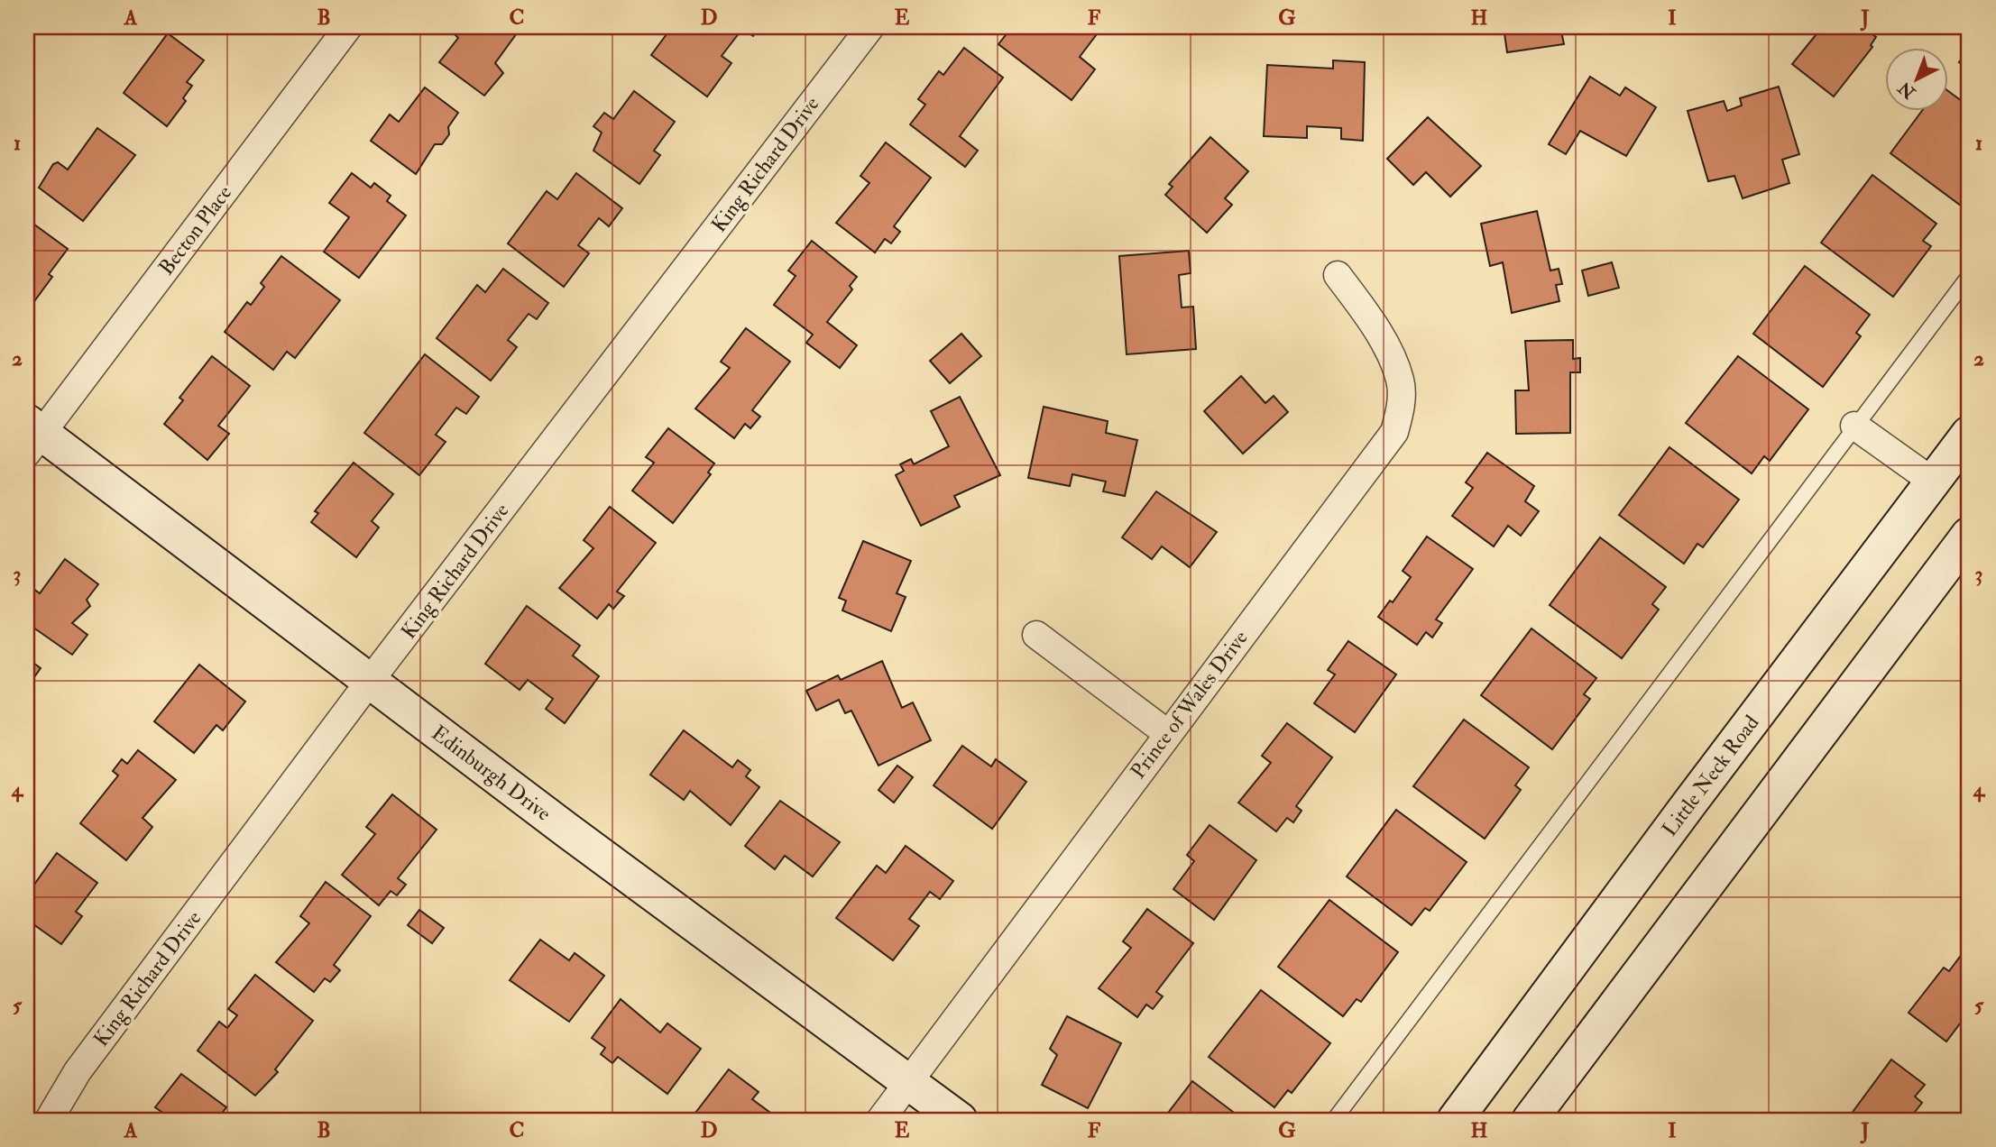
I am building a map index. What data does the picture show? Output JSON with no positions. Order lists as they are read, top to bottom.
{
  "streets": {
    "street": [
      "King Richard Drive",
      "Becton Place",
      "Prince of Wales Drive",
      "Edinburgh Drive",
      "Little Neck Road"
    ]
  },
  "crossings": [
    ["King Richard Drive", "Edinburgh Drive"],
    ["Becton Place", "Edinburgh Drive"],
    ["Prince of Wales Drive", "Edinburgh Drive"]
  ],
  "north": "bottom left",
  "grid": {
    "columns": [
      "A",
      "B",
      "C",
      "D",
      "E",
      "F",
      "G",
      "H",
      "I",
      "J"
    ],
    "rows": [
      "1",
      "2",
      "3",
      "4",
      "5"
    ]
  }
}
